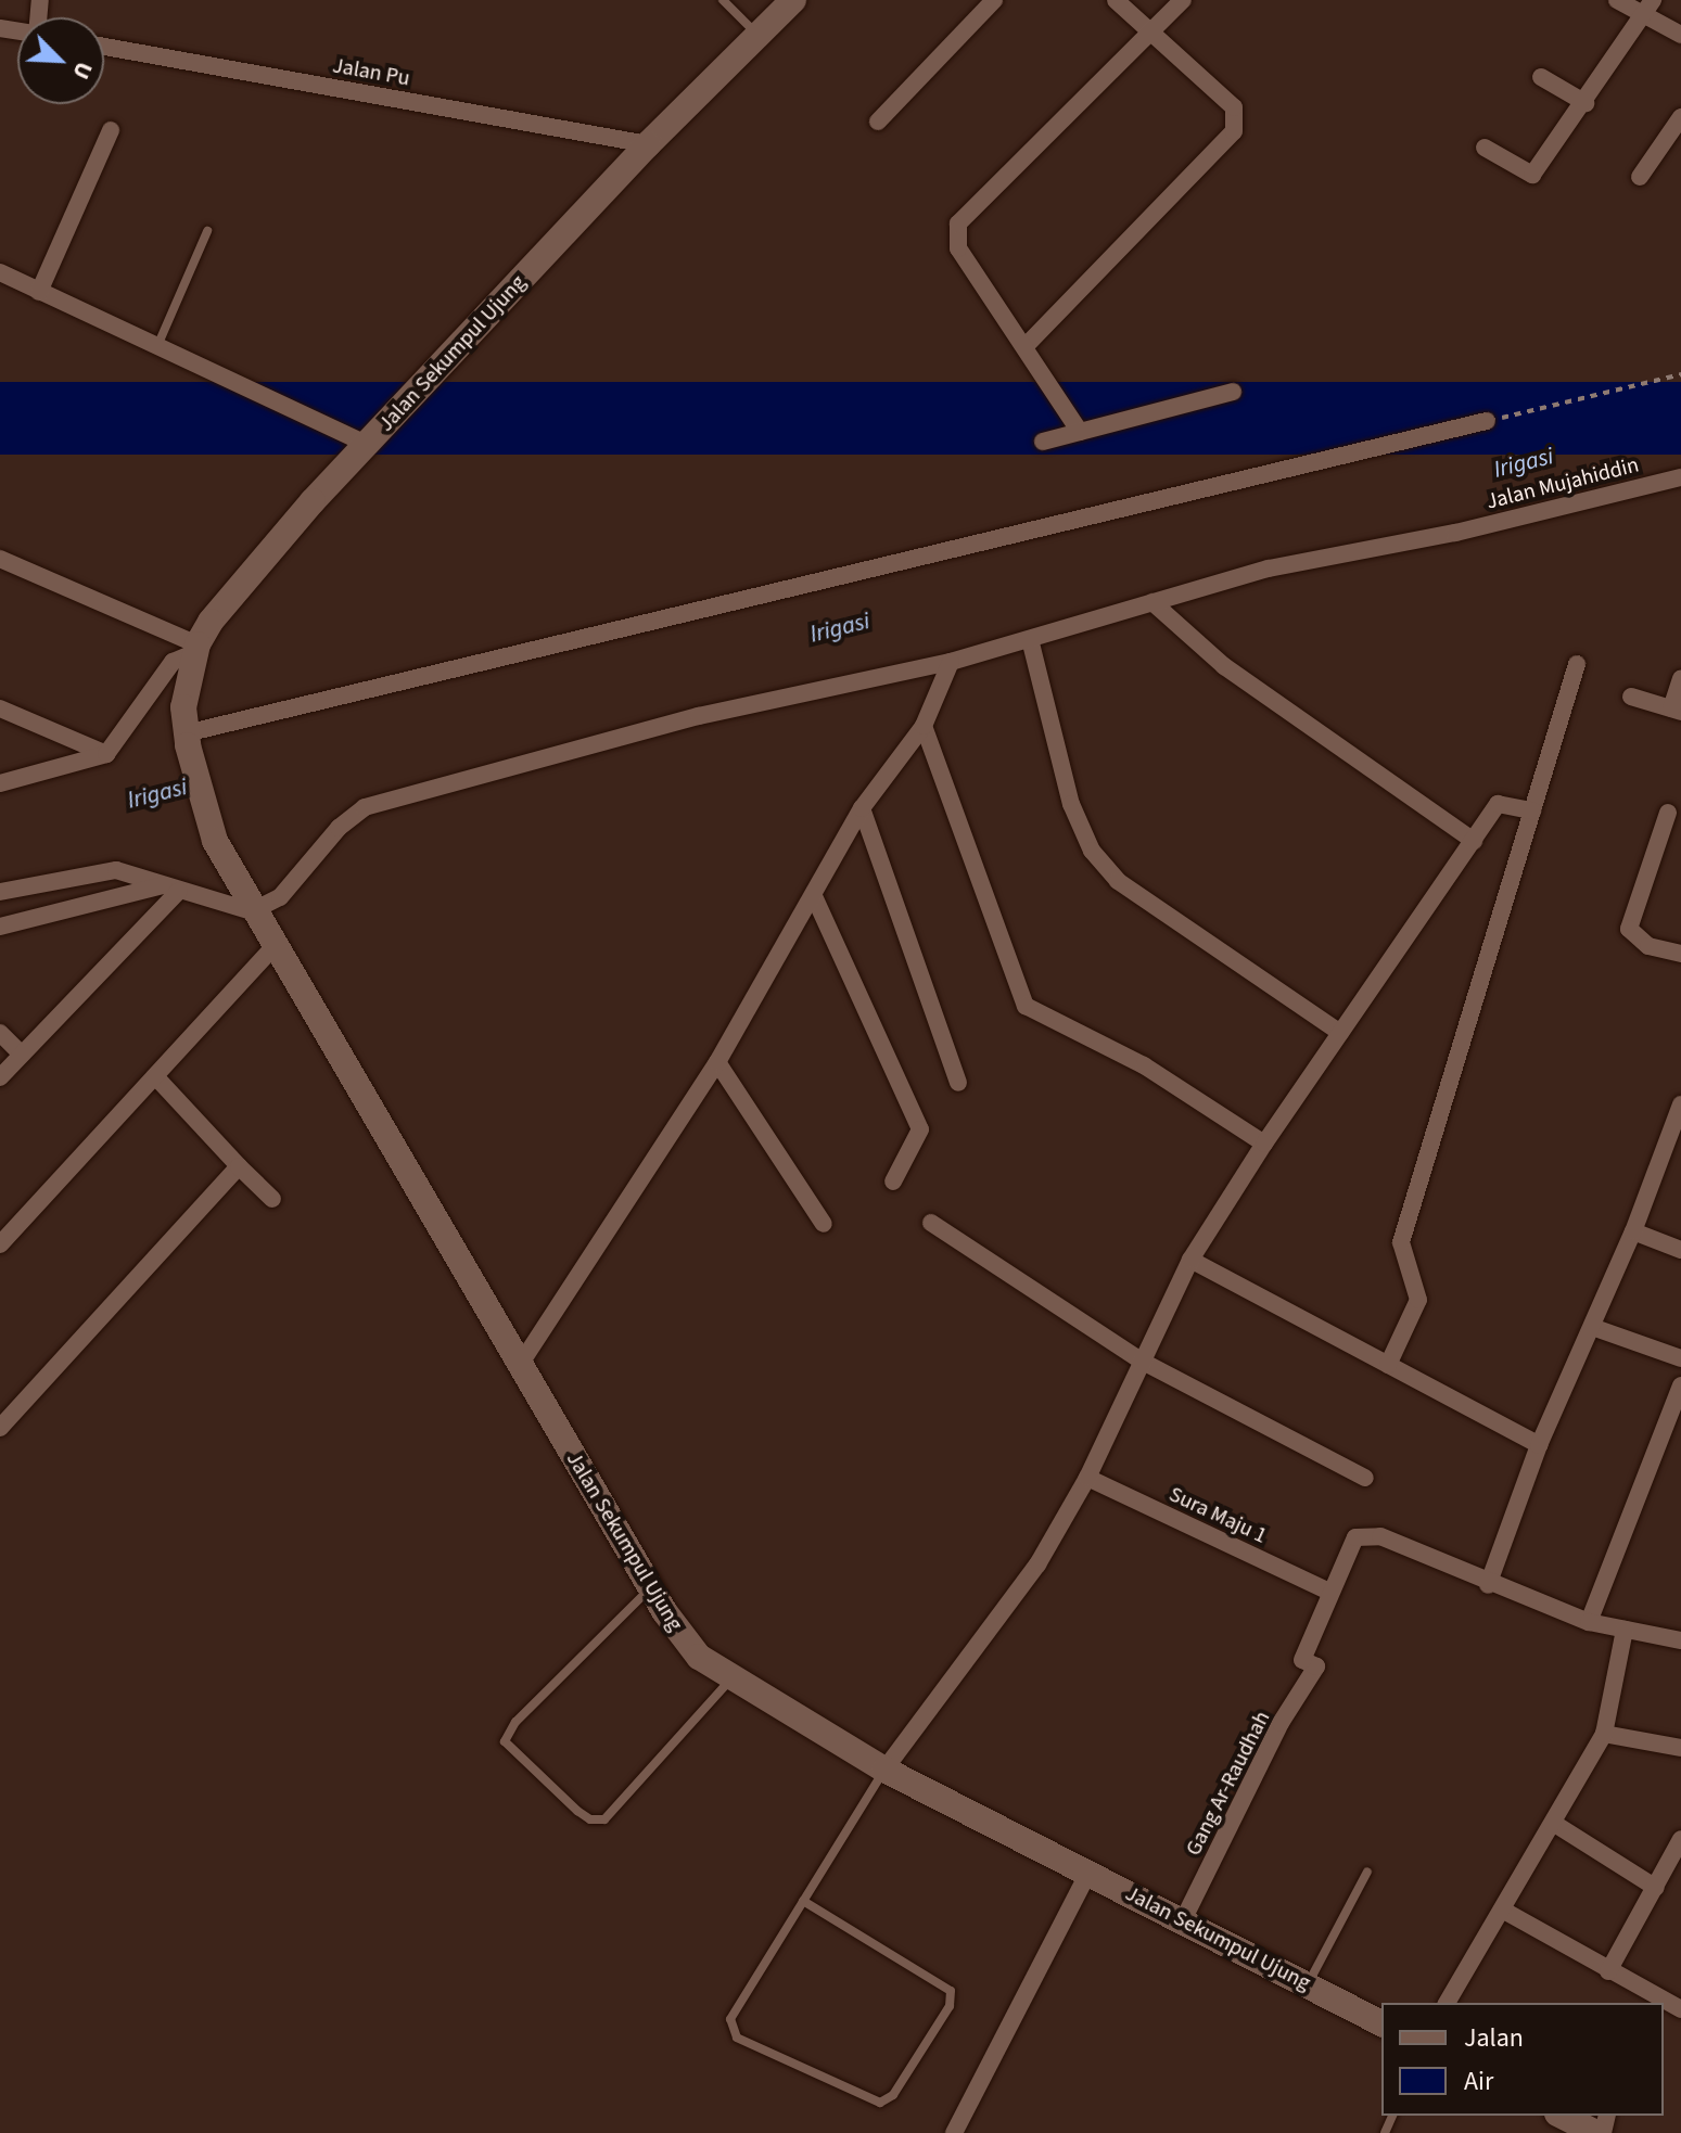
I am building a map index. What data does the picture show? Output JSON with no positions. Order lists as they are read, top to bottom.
{
  "streets": {
    "main road": ["Jalan Sekumpul Ujung"],
    "street": [
      "Jalan Pu",
      "Jalan Mujahiddin",
      "Sura Maju 1",
      "Gang Ar-Raudhah"
    ]
  },
  "crossings": [
    ["Jalan Pu", "Jalan Sekumpul Ujung"],
    ["Jalan Sekumpul Ujung", "Jalan Mujahiddin"],
    ["Jalan Sekumpul Ujung", "Gang Ar-Raudhah"],
    ["Sura Maju 1", "Gang Ar-Raudhah"]
  ],
  "water": ["Irigasi"],
  "legend": ["Jalan", "Air"],
  "north": "bottom right"
}
